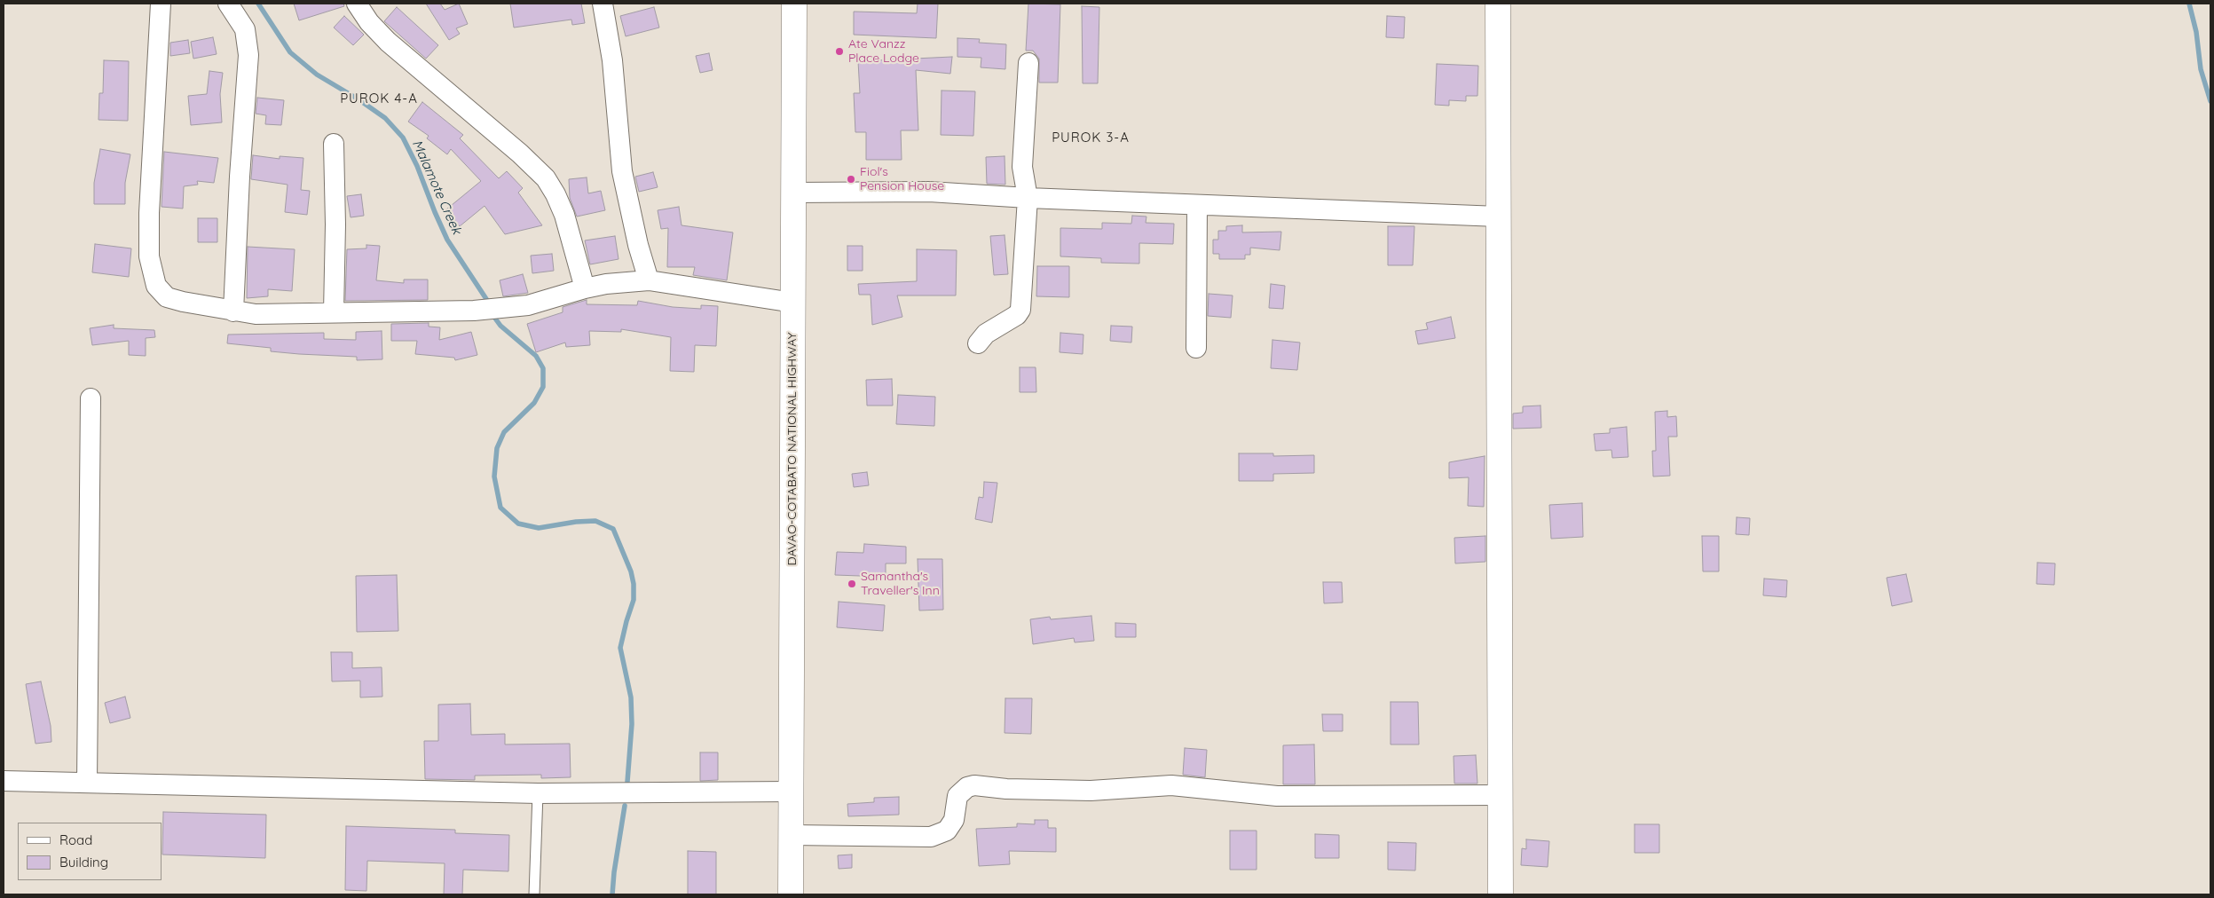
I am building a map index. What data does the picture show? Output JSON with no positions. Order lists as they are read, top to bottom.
{
  "streets": {
    "main road": ["DAVAO-COTABATO NATIONAL HIGHWAY"]
  },
  "districts": ["PUROK 4-A", "PUROK 3-A"],
  "water": ["Malamote Creek"],
  "places": ["Ate Vanzz Place Lodge", "Fiol's Pension House", "Samantha's Traveller's Inn"],
  "legend": ["Road", "Building"]
}
